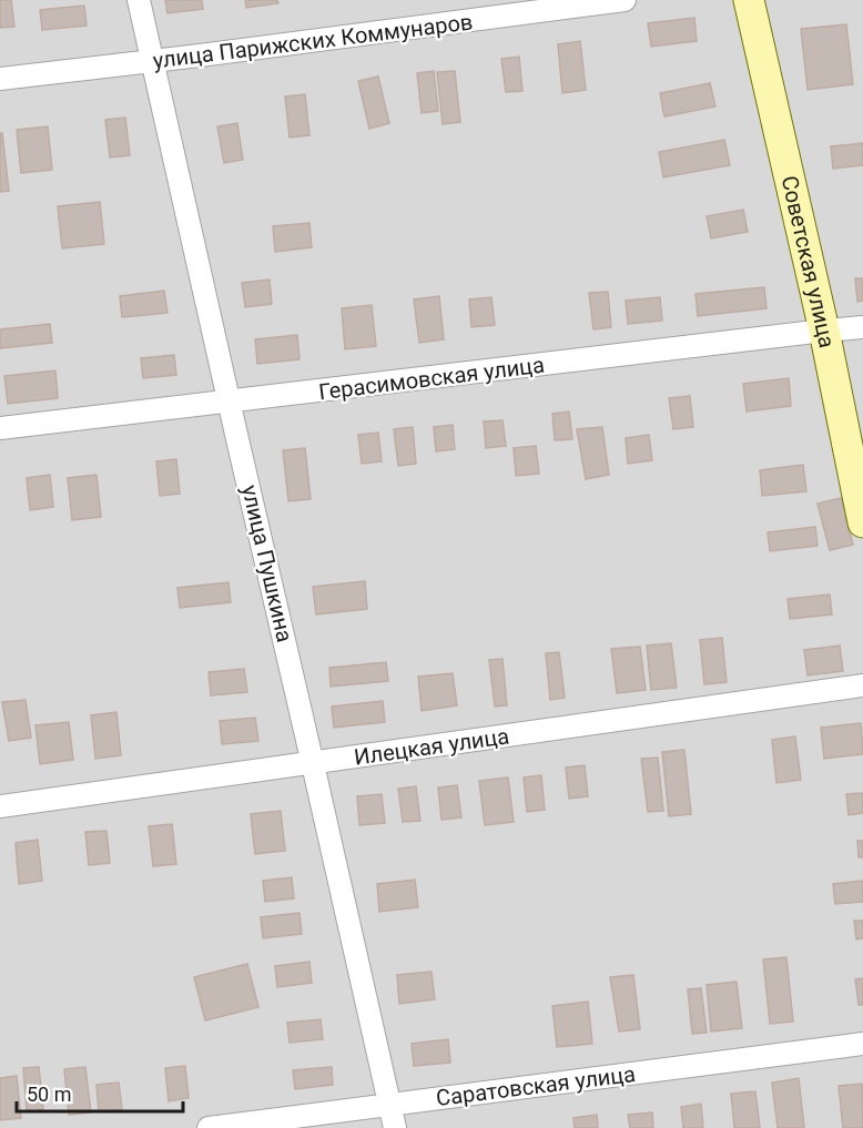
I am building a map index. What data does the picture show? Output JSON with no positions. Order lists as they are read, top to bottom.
{
  "streets": {
    "street": [
      "улица Парижских Коммунаров",
      "Советская улица",
      "Герасимовская улица",
      "улица Пушкина",
      "Илецкая улица",
      "Саратовская улица"
    ]
  },
  "crossings": [
    ["улица Парижских Коммунаров", "улица Пушкина"],
    ["Советская улица", "Герасимовская улица"],
    ["Герасимовская улица", "улица Пушкина"],
    ["улица Пушкина", "Илецкая улица"],
    ["улица Пушкина", "Саратовская улица"]
  ],
  "scale_bar": "50 m"
}
